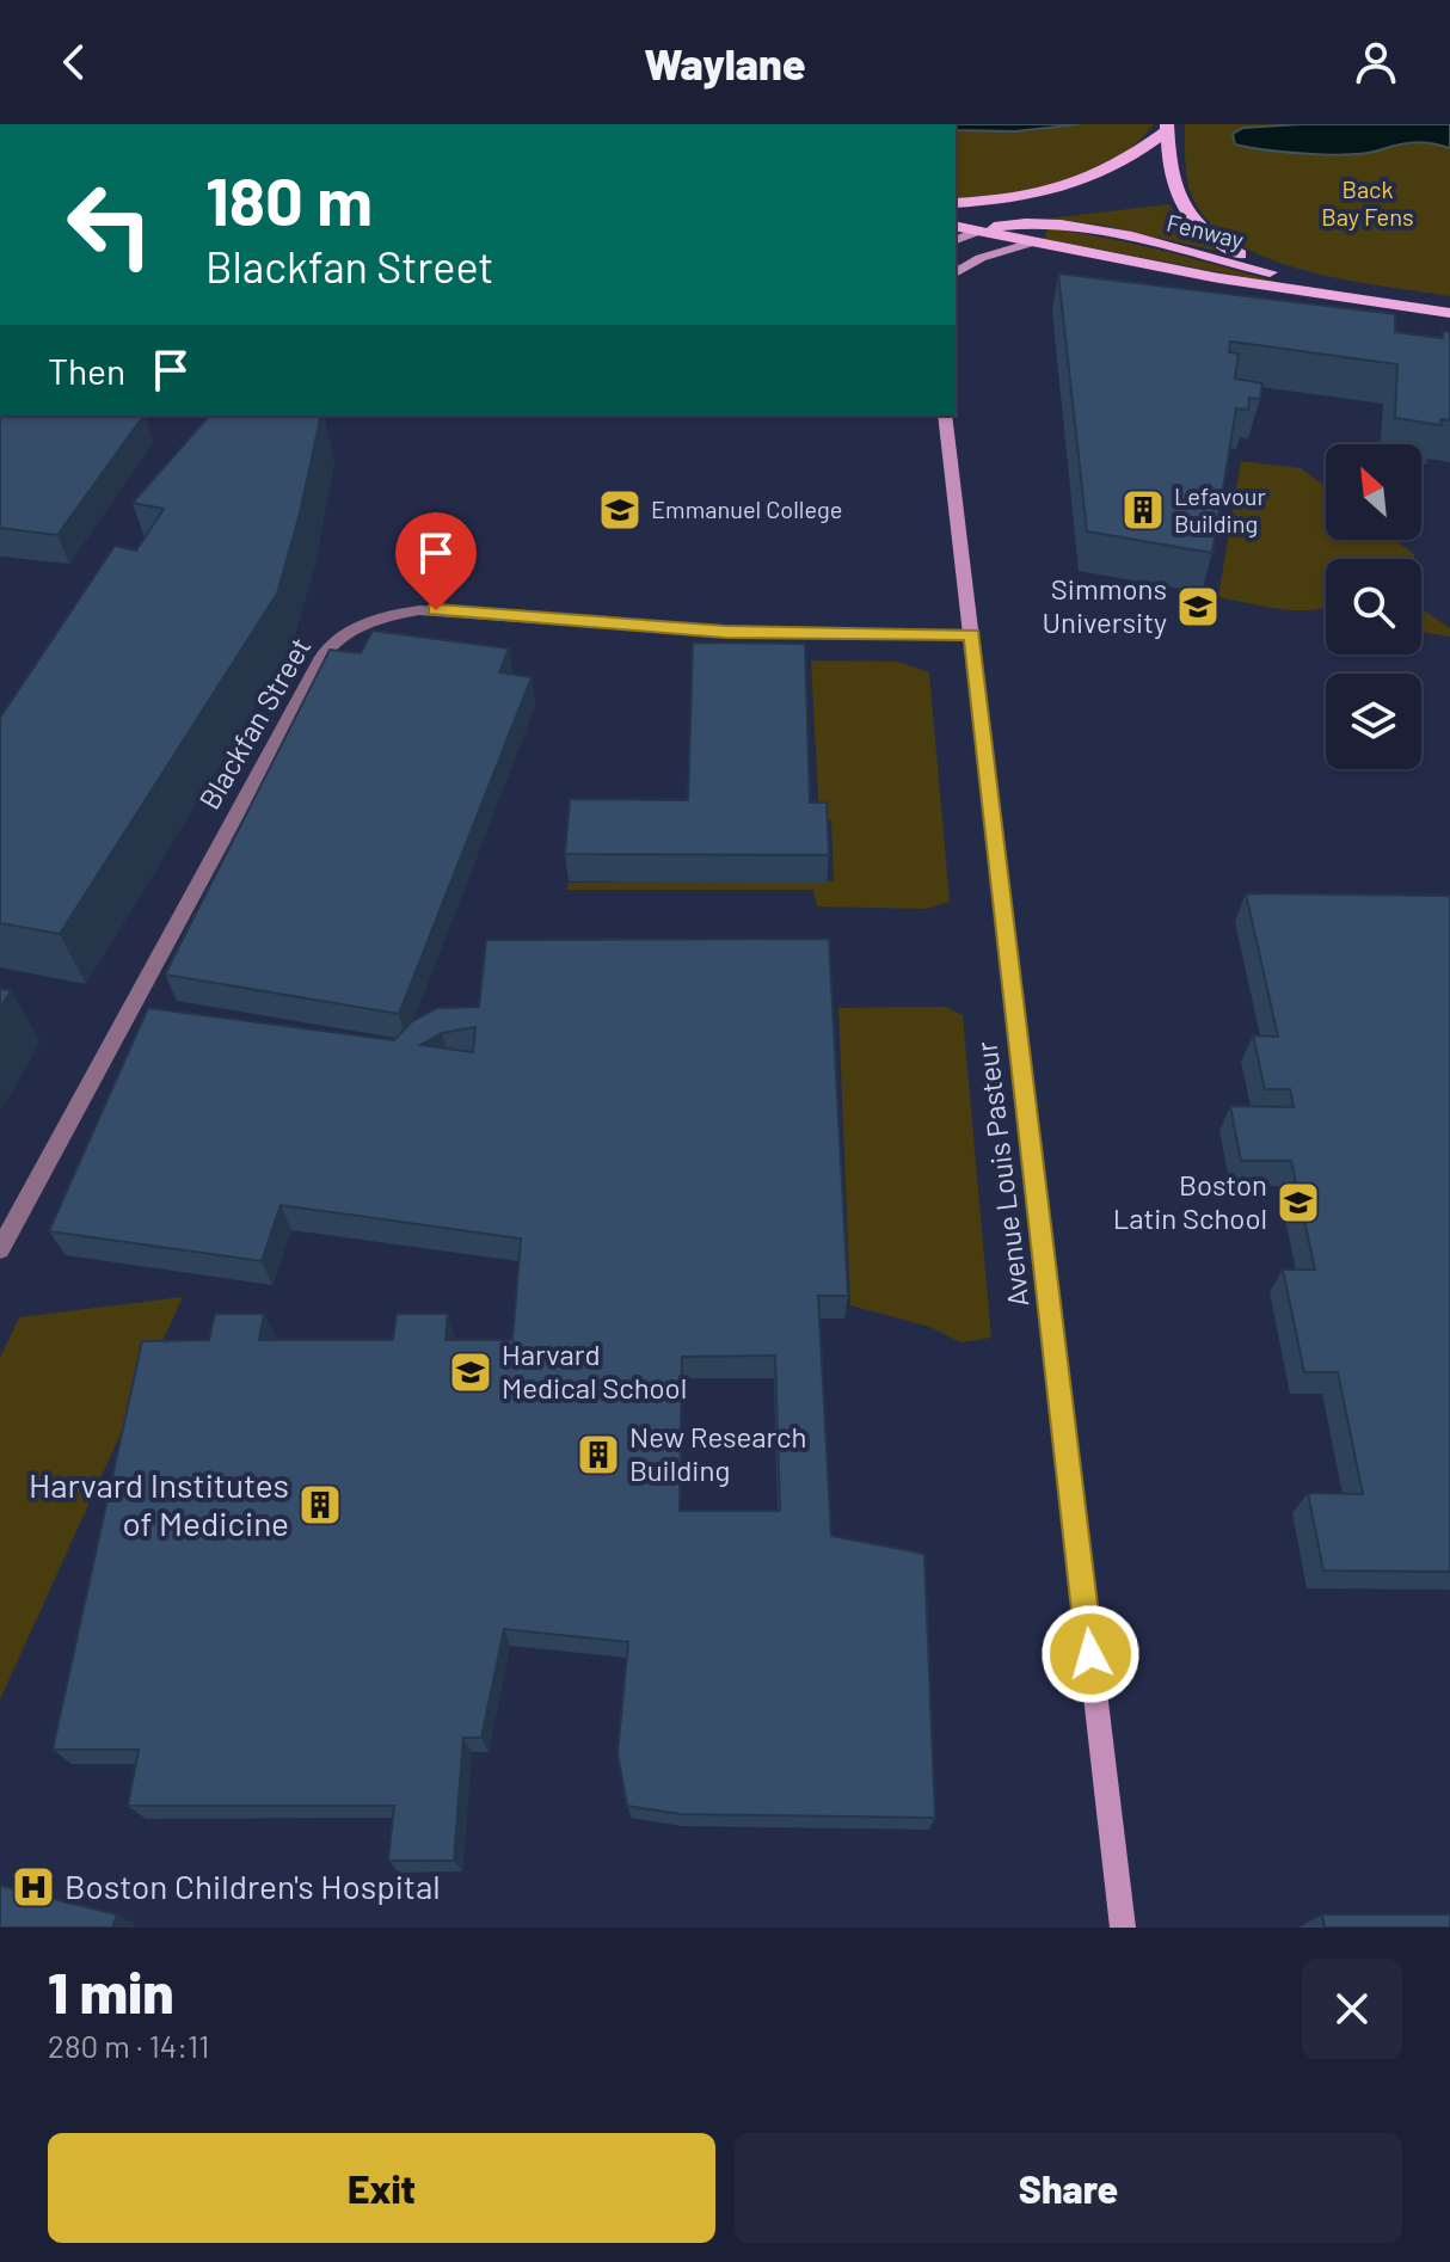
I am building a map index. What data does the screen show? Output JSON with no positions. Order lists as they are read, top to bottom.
{
  "streets": {
    "main road": ["Fenway", "Avenue Louis Pasteur"],
    "street": ["Blackfan Street"]
  },
  "crossings": [
    ["Blackfan Street", "Avenue Louis Pasteur"]
  ],
  "parks": ["Back Bay Fens"],
  "places": {
    "school or university": [
      "Emmanuel College",
      "Simmons University",
      "Boston Latin School",
      "Harvard Medical School"
    ],
    "building": ["Lefavour Building", "New Research Building", "Harvard Institutes of Medicine"],
    "hospital": ["Boston Children's Hospital"]
  },
  "north": "top left",
  "page": {
    "header": "Waylane",
    "turn": ["180 m", "Blackfan Street"],
    "then": "Then",
    "heading": ["1 min", "280 m · 14:11"],
    "buttons": ["Exit", "Share"]
  }
}
